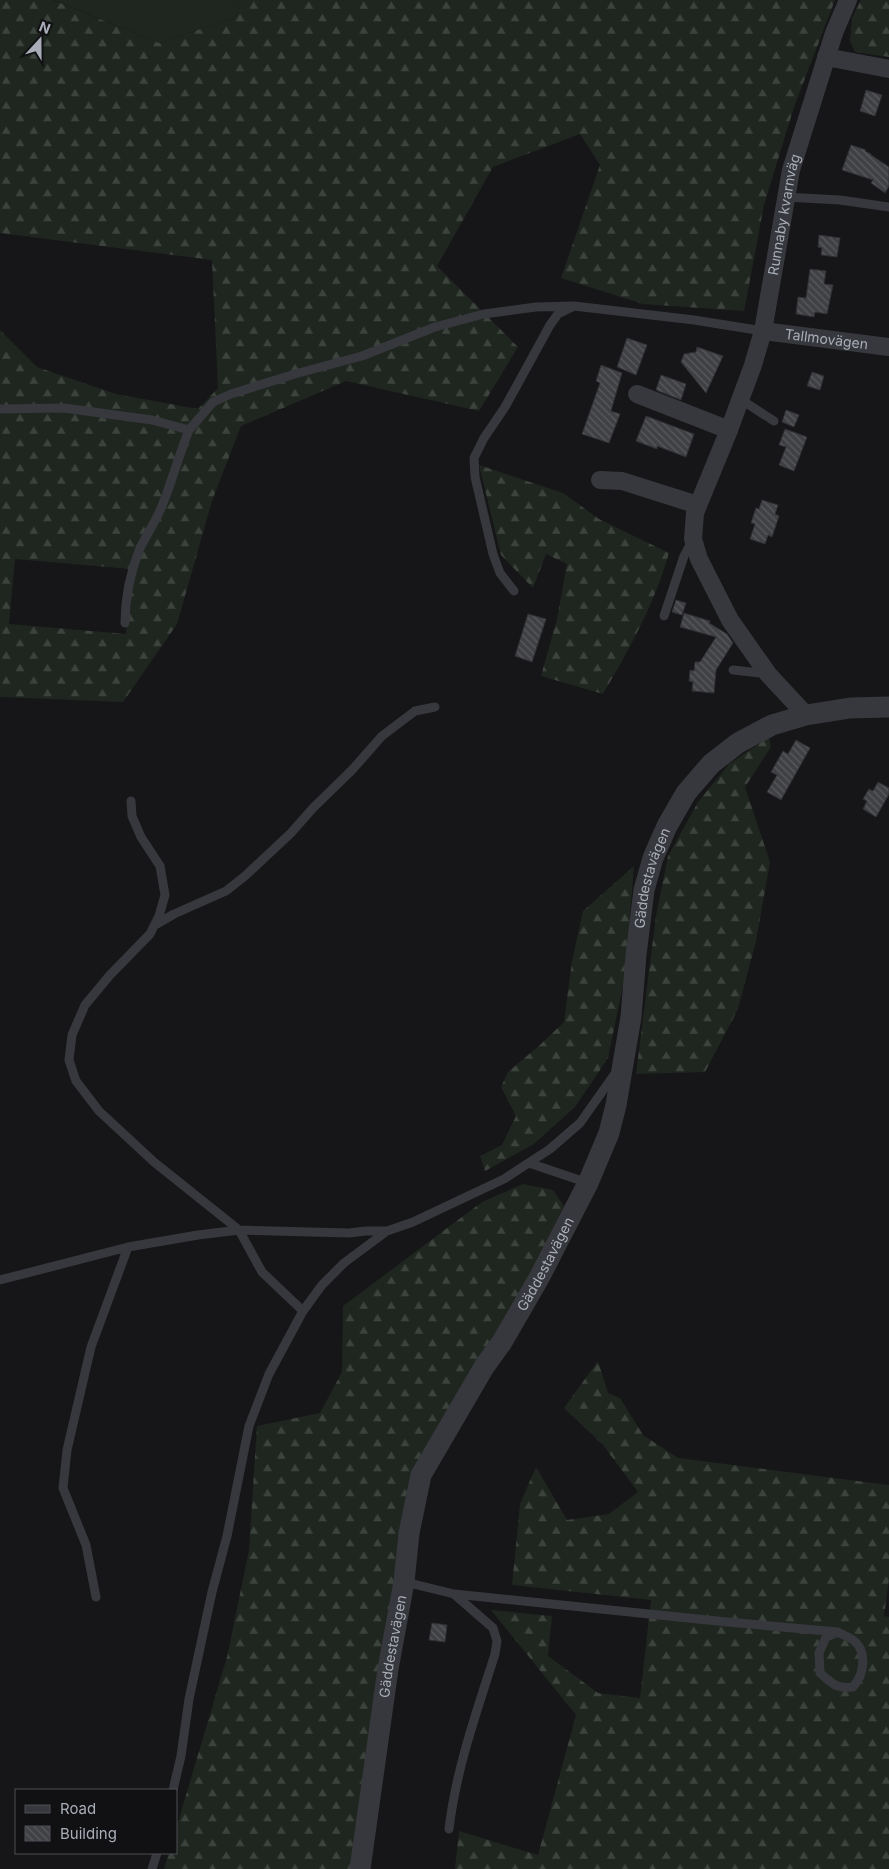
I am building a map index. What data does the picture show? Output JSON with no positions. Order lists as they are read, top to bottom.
{
  "streets": {
    "street": ["Runnaby kvarnväg", "Tallmovägen", "Gäddestavägen"]
  },
  "crossings": [
    ["Runnaby kvarnväg", "Tallmovägen"],
    ["Runnaby kvarnväg", "Gäddestavägen"]
  ],
  "legend": ["Road", "Building"],
  "north": "top"
}
